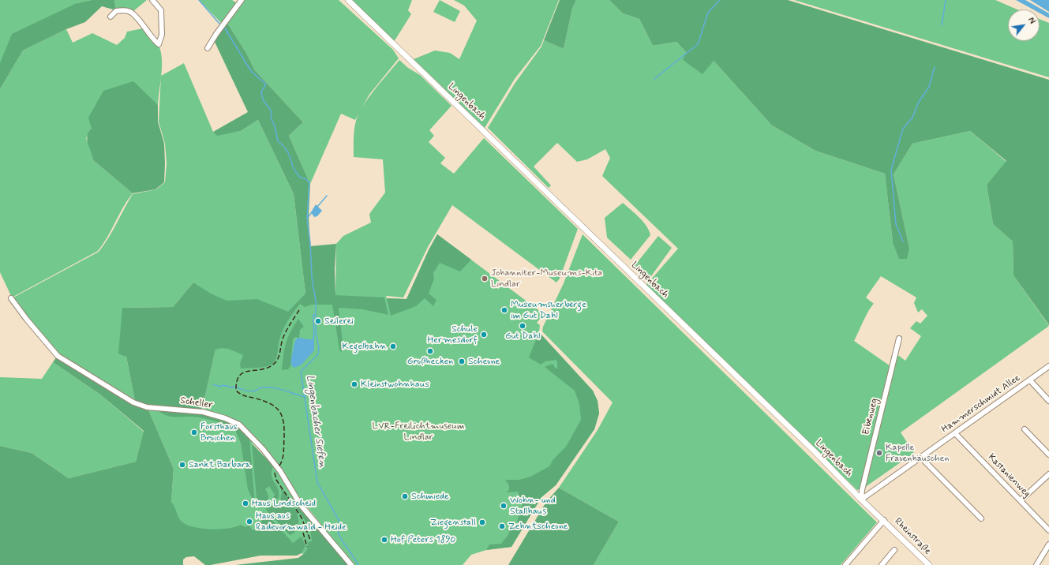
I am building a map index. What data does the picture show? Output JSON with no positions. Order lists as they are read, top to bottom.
{
  "streets": {
    "street": [
      "Lingenbach",
      "Scheller",
      "Hammerschmidt Allee",
      "Eibenweg",
      "Kastanienweg",
      "Rheinstraße"
    ]
  },
  "crossings": [
    ["Lingenbach", "Hammerschmidt Allee"],
    ["Lingenbach", "Eibenweg"],
    ["Lingenbach", "Rheinstraße"],
    ["Hammerschmidt Allee", "Eibenweg"],
    ["Hammerschmidt Allee", "Kastanienweg"]
  ],
  "water": ["Lingenbacher Siefen"],
  "parks": ["LVR-Freilichtmuseum Lindlar"],
  "places": [
    "Johanniter-Museums-Kita Lindlar",
    "Museumsherberge im Gut Dahl",
    "Seilerei",
    "Gut Dahl",
    "Schule Hermesdorf",
    "Kegelbahn",
    "Großhecken",
    "Scheune",
    "Kleinstwohnhaus",
    "Forsthaus Broichen",
    "Kapelle Frauenhäuschen",
    "Sankt Barbara",
    "Schmiede",
    "Haus Lindscheid",
    "Wohn- und Stallhaus",
    "Haus aus Radevormwald - Heide",
    "Ziegenstall",
    "Zehntscheune",
    "Hof Peters 1890"
  ],
  "north": "top right"
}
